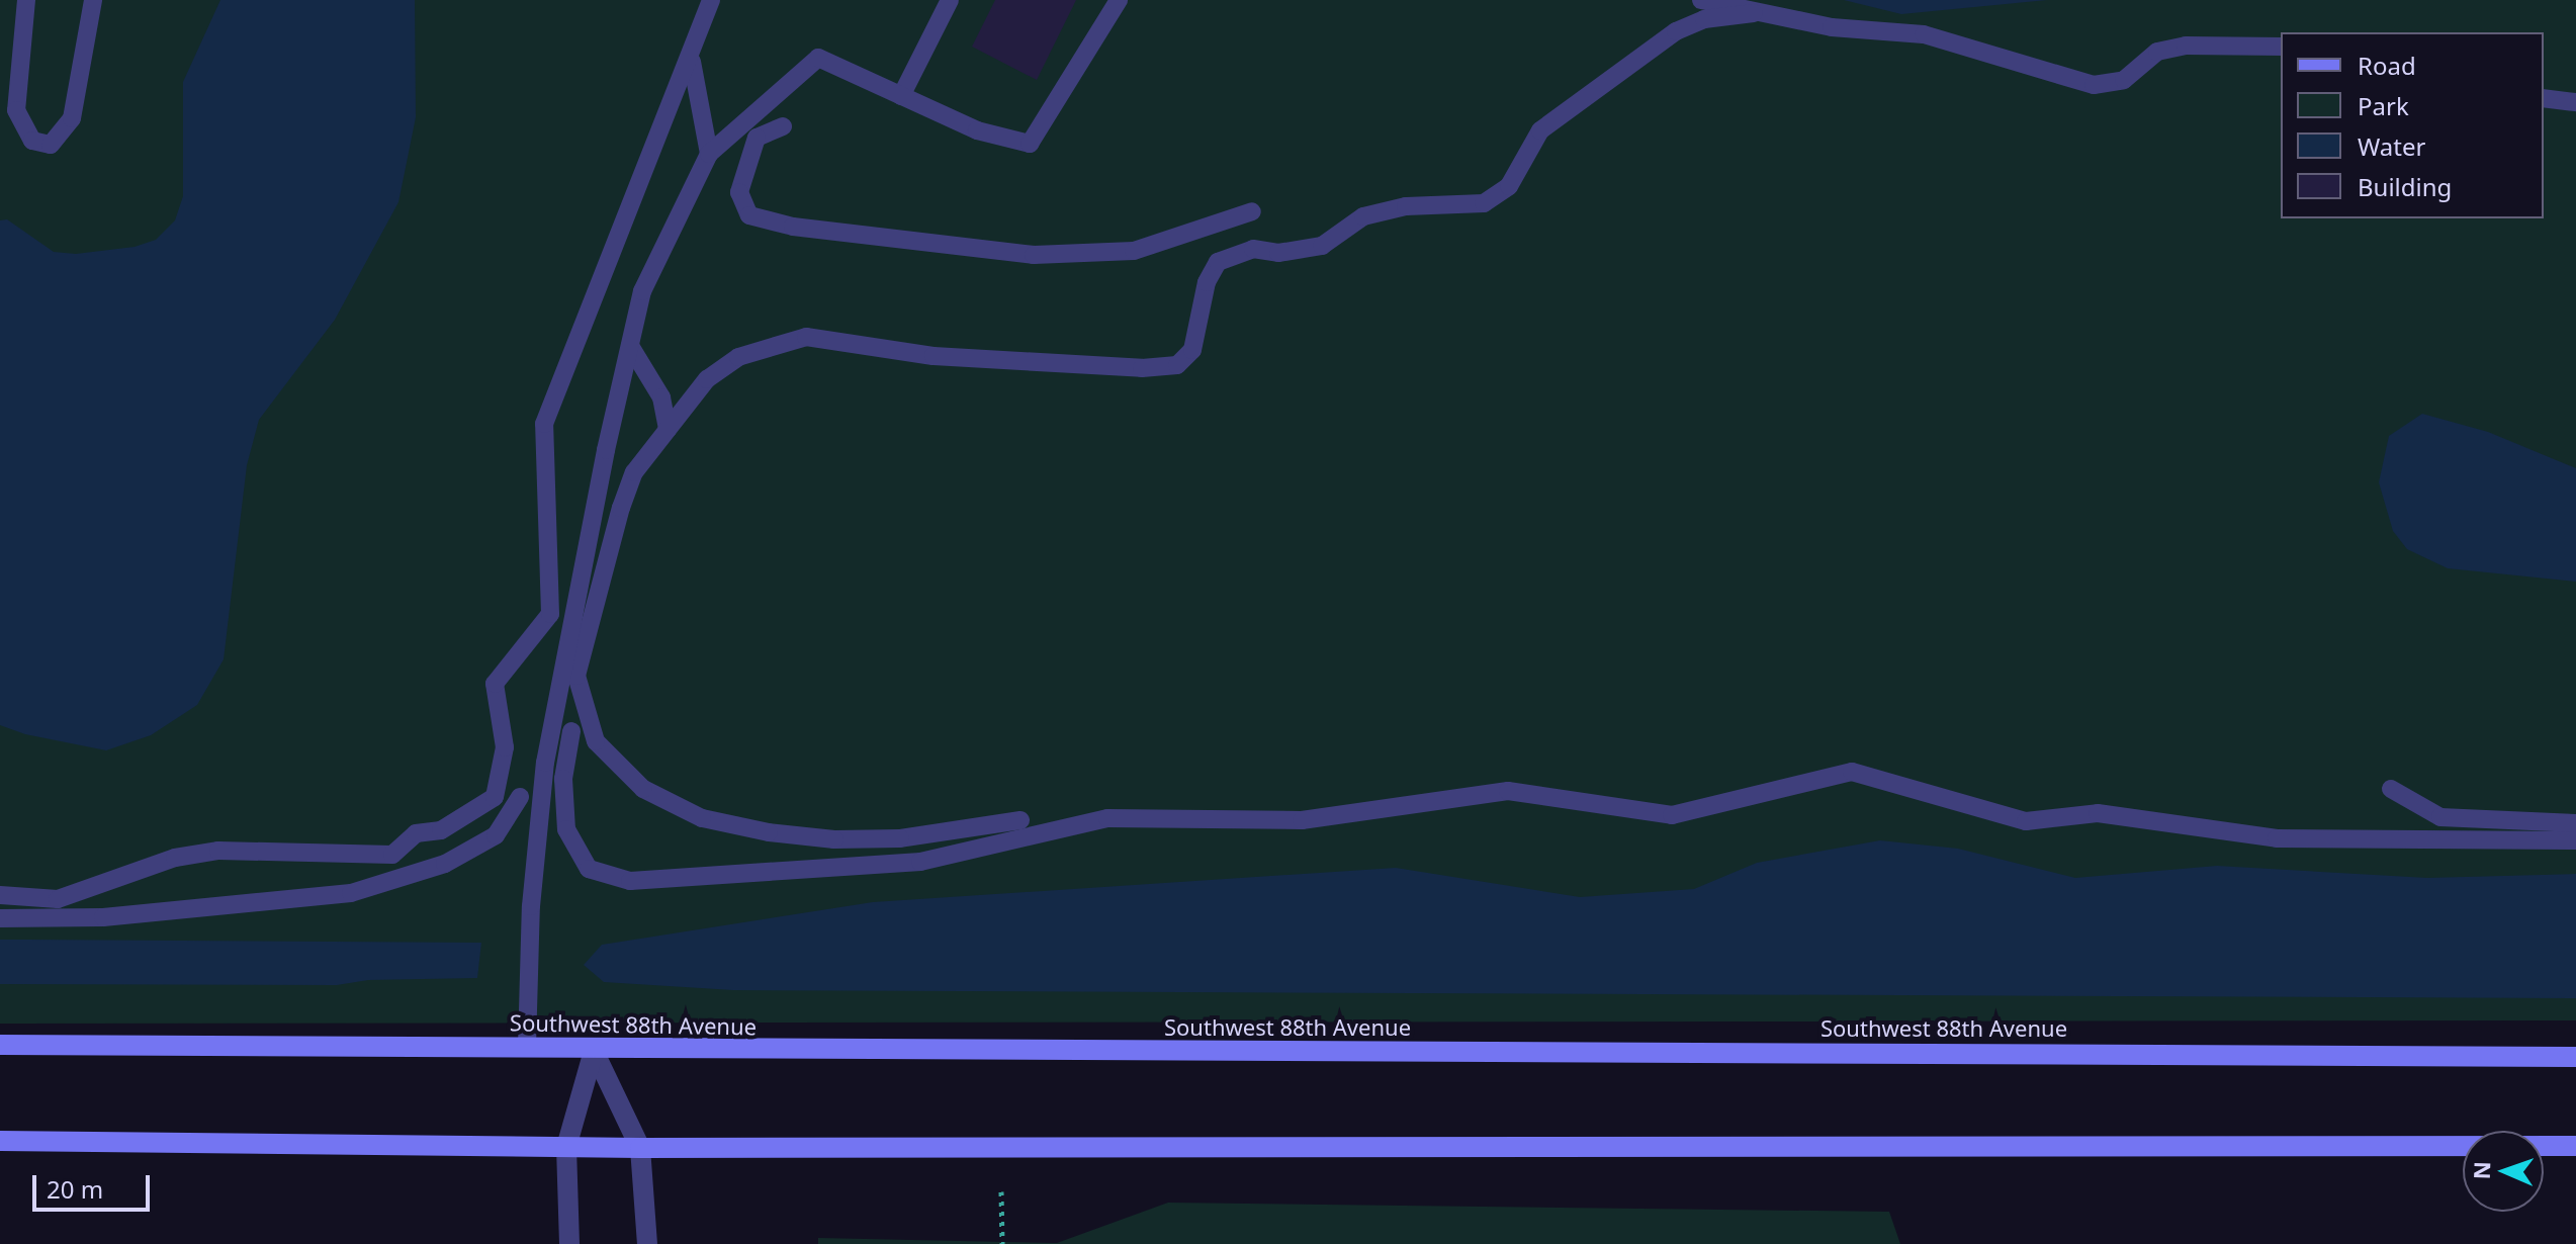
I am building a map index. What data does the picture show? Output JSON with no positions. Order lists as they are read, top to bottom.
{
  "streets": {
    "main road": ["Southwest 88th Avenue"]
  },
  "legend": [
    "Road",
    "Park",
    "Water",
    "Building"
  ],
  "scale_bar": "20 m",
  "north": "left"
}
